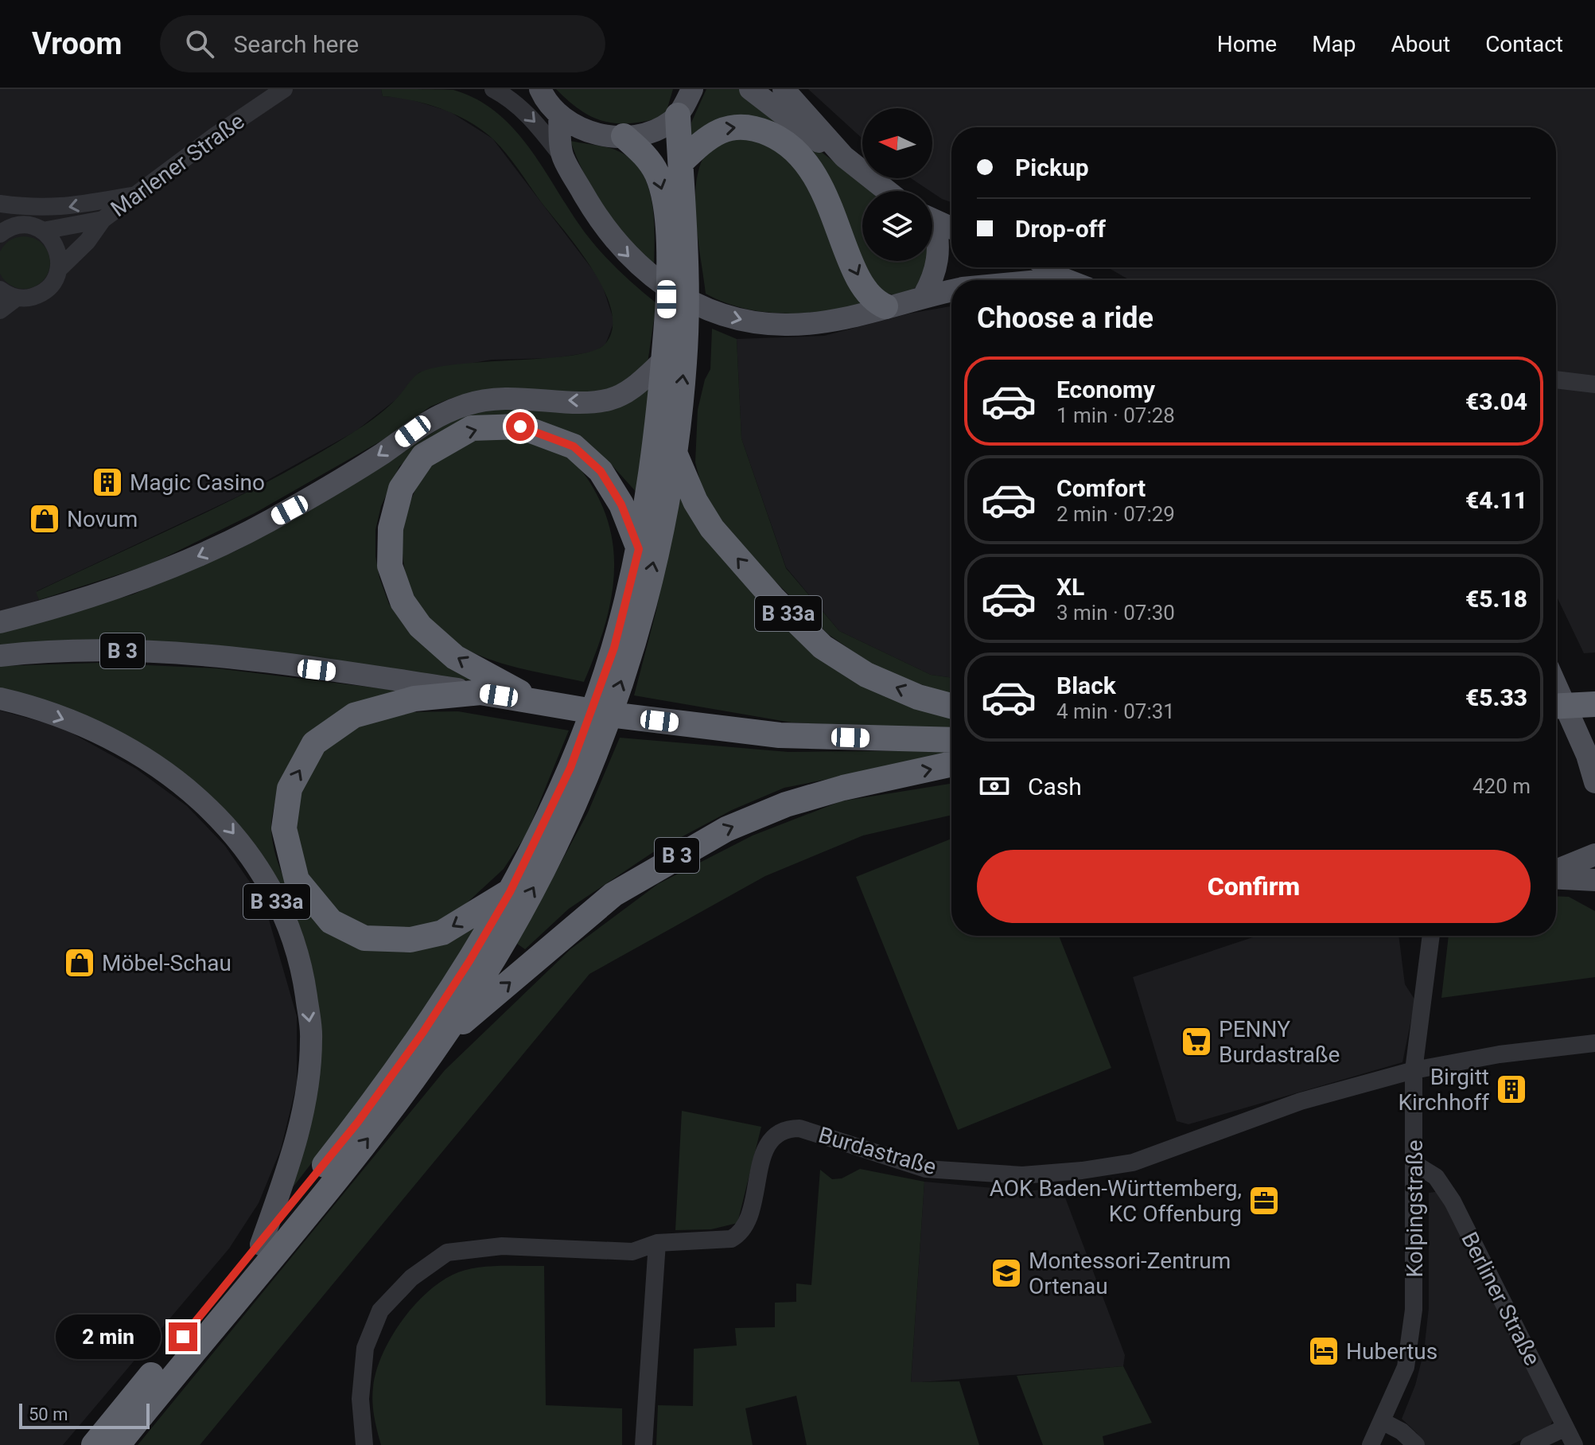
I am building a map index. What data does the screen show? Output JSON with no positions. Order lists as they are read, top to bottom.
{
  "streets": {
    "highway": ["B 33a", "B 3"],
    "street": [
      "Marlener Straße",
      "Burdastraße",
      "Kolpingstraße",
      "Berliner Straße"
    ]
  },
  "crossings": [
    ["B 33a", "B 3"],
    ["Burdastraße", "Kolpingstraße"],
    ["Kolpingstraße", "Berliner Straße"]
  ],
  "places": {
    "building": ["Magic Casino", "Birgitt Kirchhoff"],
    "shop": ["Novum", "Möbel-Schau"],
    "supermarket": ["PENNY Burdastraße"],
    "office": ["AOK Baden-Württemberg, KC Offenburg"],
    "school or university": ["Montessori-Zentrum Ortenau"],
    "hotel": ["Hubertus"]
  },
  "scale_bar": "50 m",
  "north": "left",
  "page": {
    "header": "Vroom",
    "search": "Search here",
    "nav": [
      "Home",
      "Map",
      "About",
      "Contact"
    ],
    "banner": ["Pickup", "Drop-off"],
    "heading": "Choose a ride",
    "list": [
      {
        "name": "Economy",
        "note": "1 min · 07:28",
        "value": "€3.04"
      },
      {
        "name": "Comfort",
        "note": "2 min · 07:29",
        "value": "€4.11"
      },
      {
        "name": "XL",
        "note": "3 min · 07:30",
        "value": "€5.18"
      },
      {
        "name": "Black",
        "note": "4 min · 07:31",
        "value": "€5.33"
      }
    ],
    "pay": ["Cash", "420 m"],
    "buttons": "Confirm",
    "bubble": "2 min",
    "scale": "50 m"
  }
}
